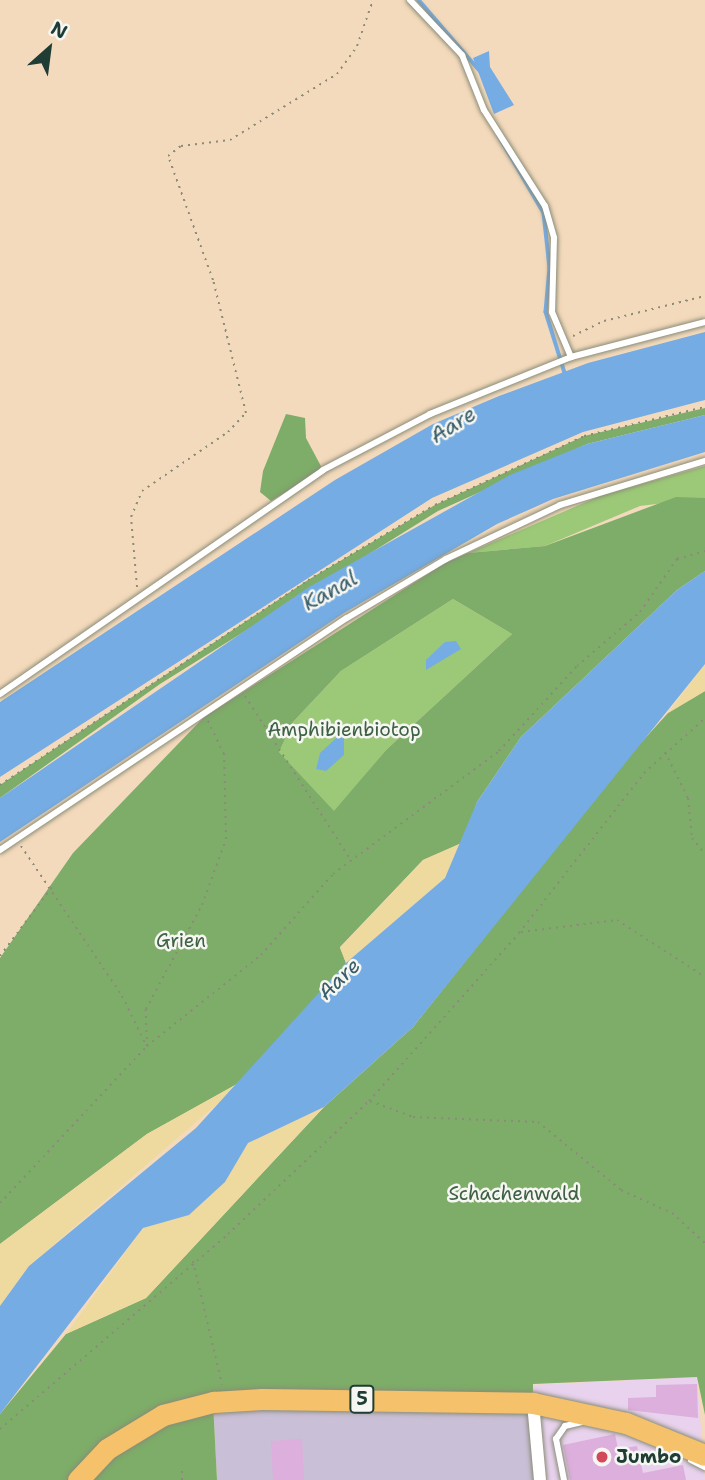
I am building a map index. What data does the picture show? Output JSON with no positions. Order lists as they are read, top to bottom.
{
  "streets": {
    "main road": ["5"]
  },
  "water": ["Aare", "Kanal"],
  "parks": ["Amphibienbiotop", "Grien", "Schachenwald"],
  "places": ["Jumbo"],
  "north": "top right"
}
